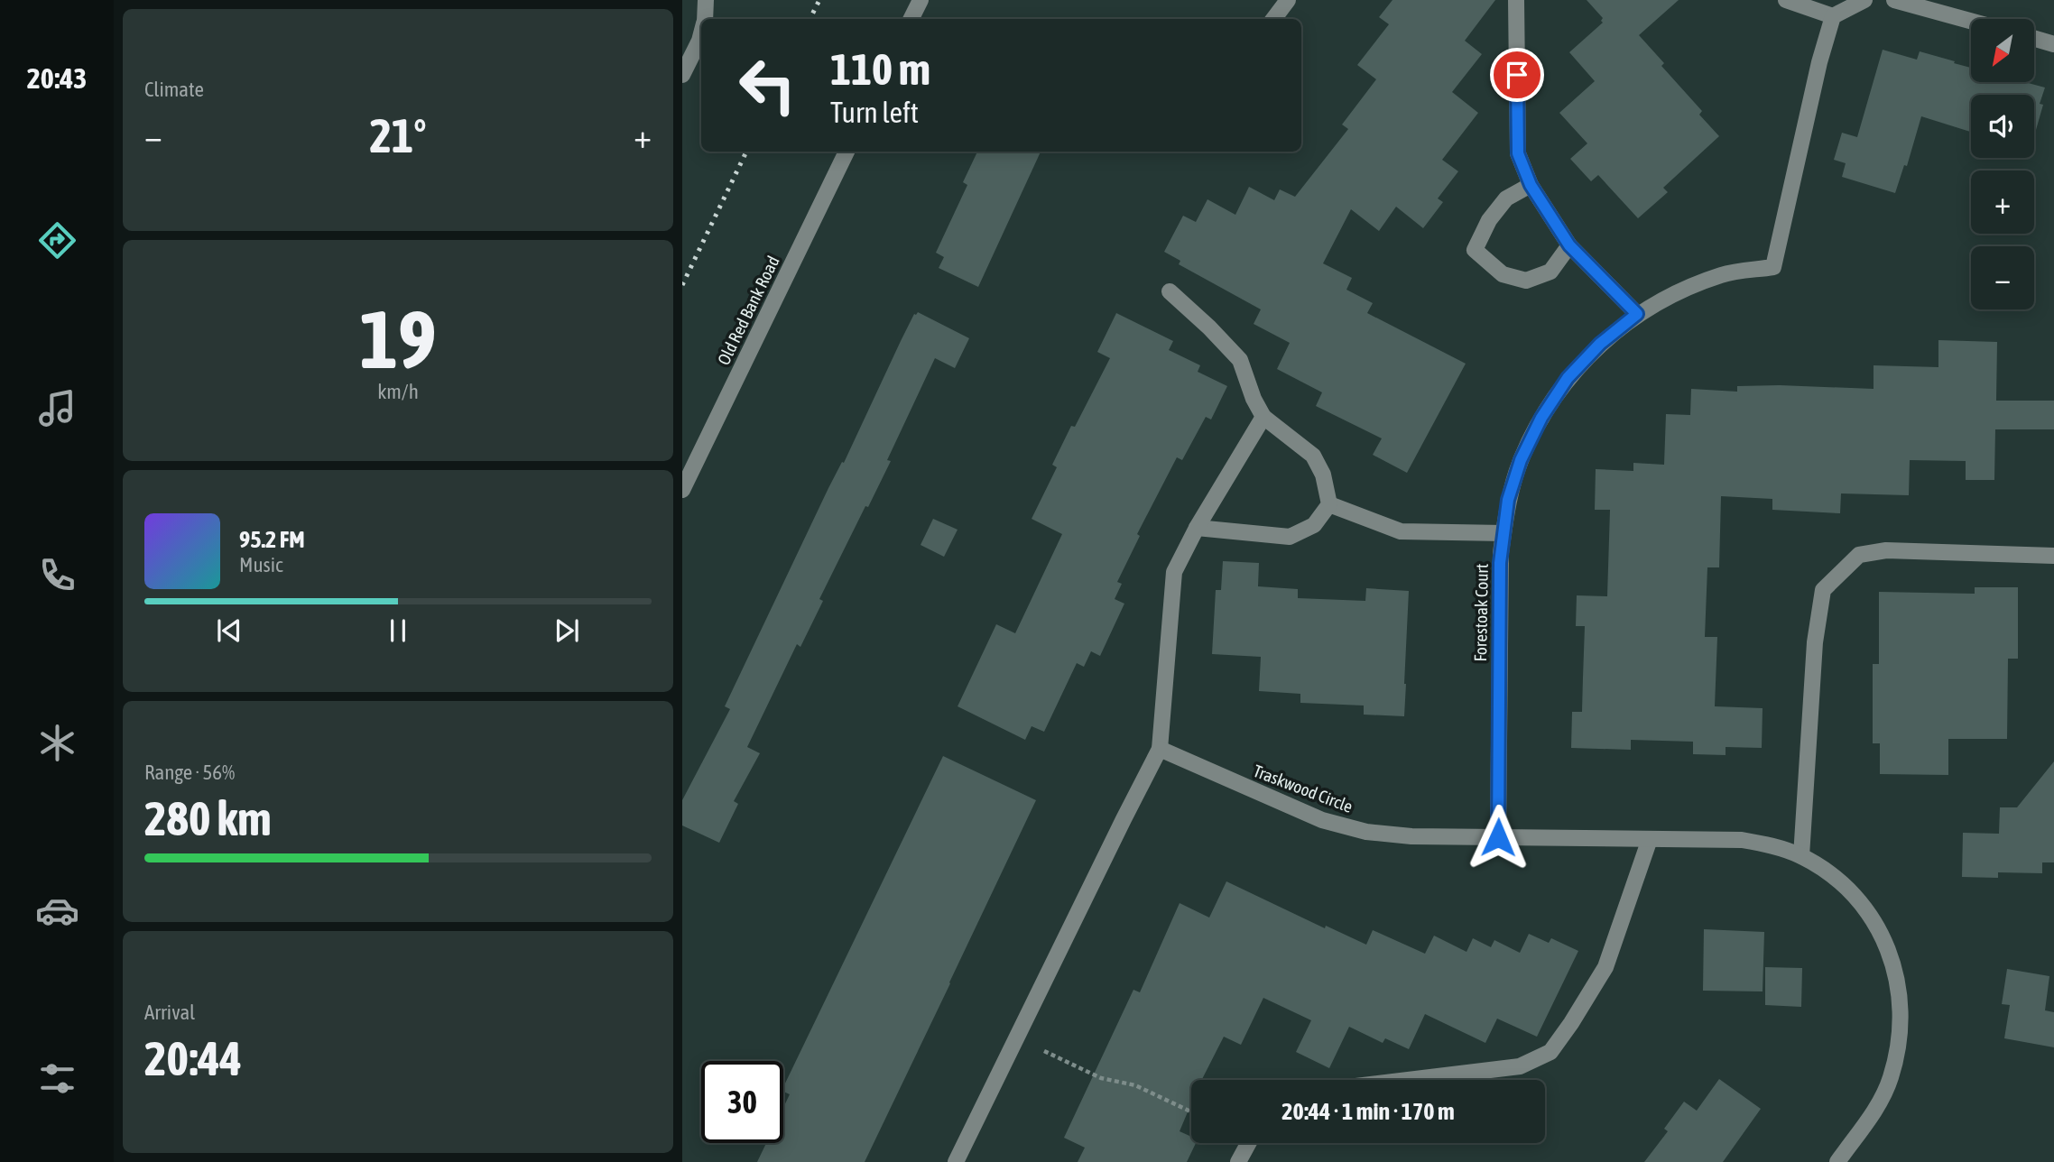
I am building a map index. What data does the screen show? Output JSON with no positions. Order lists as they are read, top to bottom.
{
  "streets": {
    "street": ["Old Red Bank Road", "Forestoak Court", "Traskwood Circle"]
  },
  "crossings": [
    ["Forestoak Court", "Traskwood Circle"]
  ],
  "north": "bottom left",
  "page": {
    "tabs": "20:43",
    "tile": [
      "Climate",
      ["19", "km/h"],
      ["Range · 56%", "280 km"],
      ["Arrival", "20:44"]
    ],
    "map_buttons": ["+", "−"],
    "turn": ["110 m", "Turn left"],
    "heat": ["−", "21°", "+"],
    "song": ["95.2 FM", "Music"],
    "limit": "30",
    "trip": "20:44 · 1 min · 170 m"
  }
}
